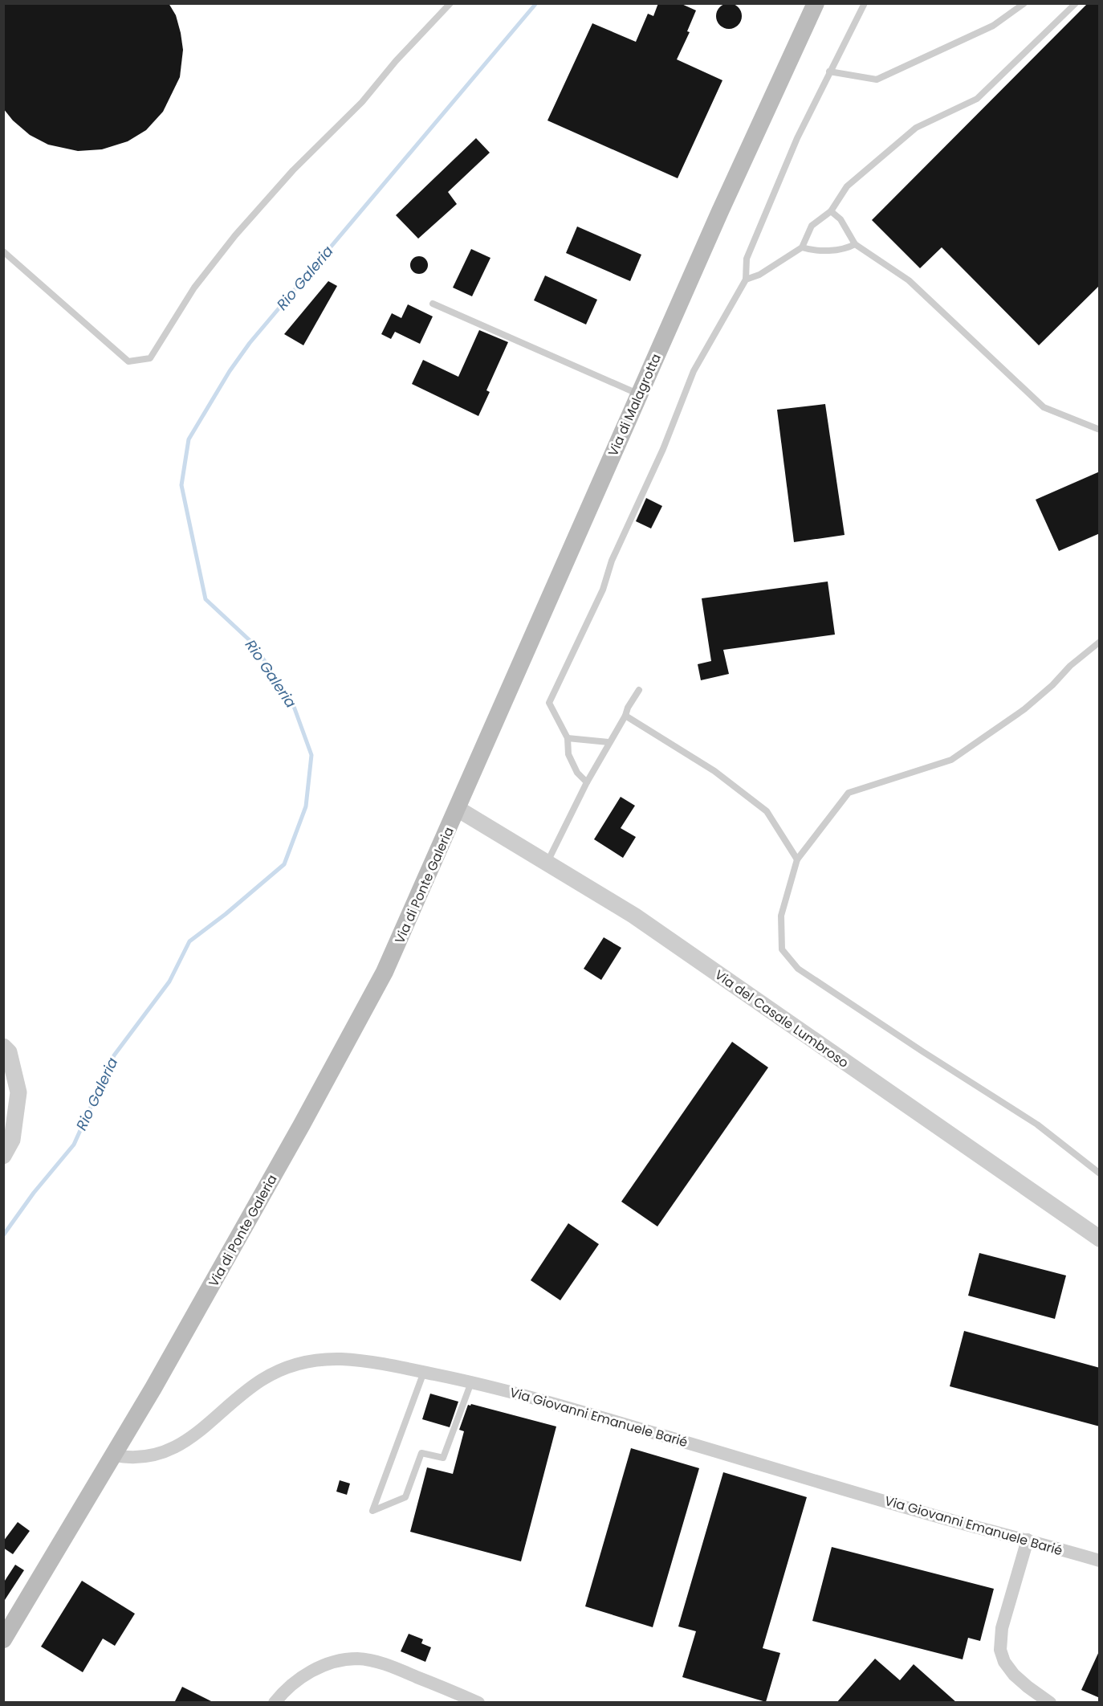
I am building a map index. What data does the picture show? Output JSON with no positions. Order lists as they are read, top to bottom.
{
  "streets": {
    "main road": ["Via di Malagrotta", "Via di Ponte Galeria"],
    "street": ["Via del Casale Lumbroso", "Via Giovanni Emanuele Barié"]
  },
  "crossings": [
    ["Via di Malagrotta", "Via di Ponte Galeria"],
    ["Via di Malagrotta", "Via del Casale Lumbroso"],
    ["Via di Ponte Galeria", "Via del Casale Lumbroso"],
    ["Via di Ponte Galeria", "Via Giovanni Emanuele Barié"]
  ],
  "water": ["Rio Galeria"]
}
